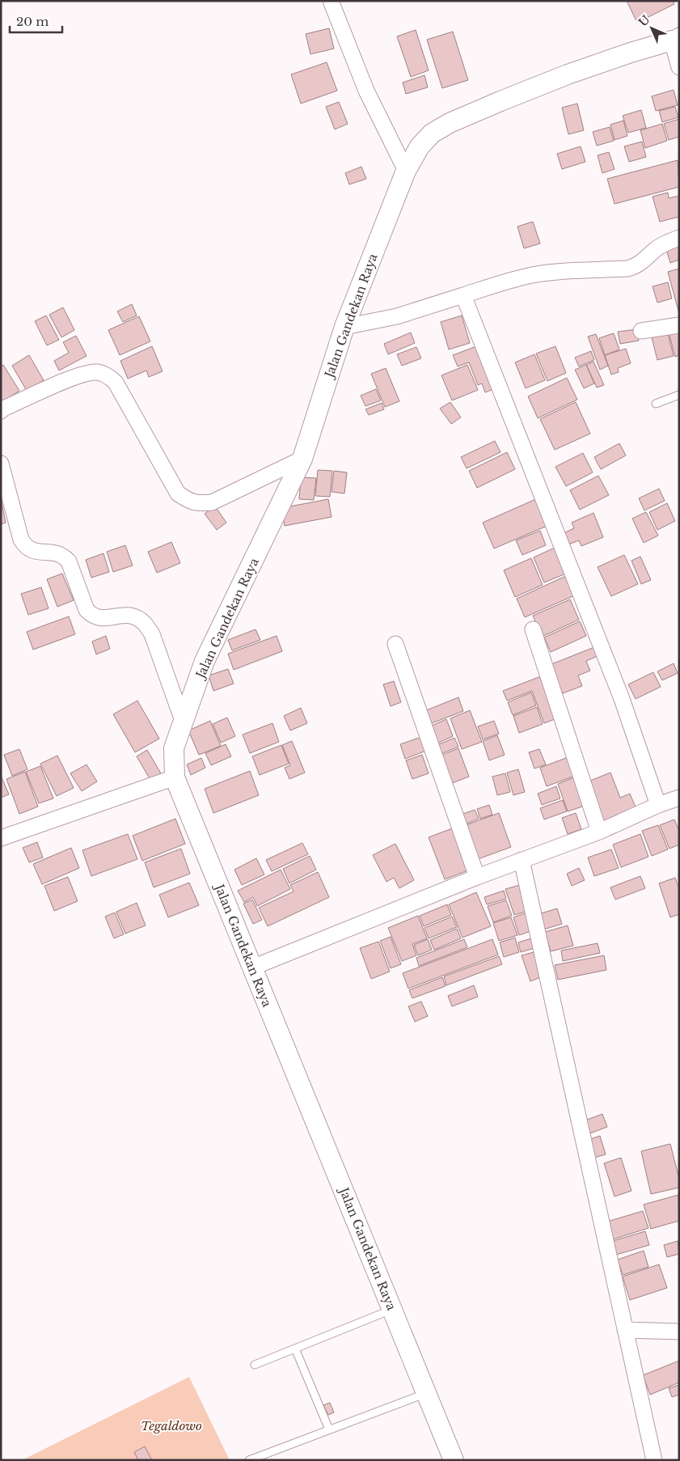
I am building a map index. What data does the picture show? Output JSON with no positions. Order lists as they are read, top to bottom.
{
  "streets": {
    "street": ["Jalan Gandekan Raya"]
  },
  "parks": ["Tegaldowo"],
  "scale_bar": "20 m",
  "north": "top left"
}
